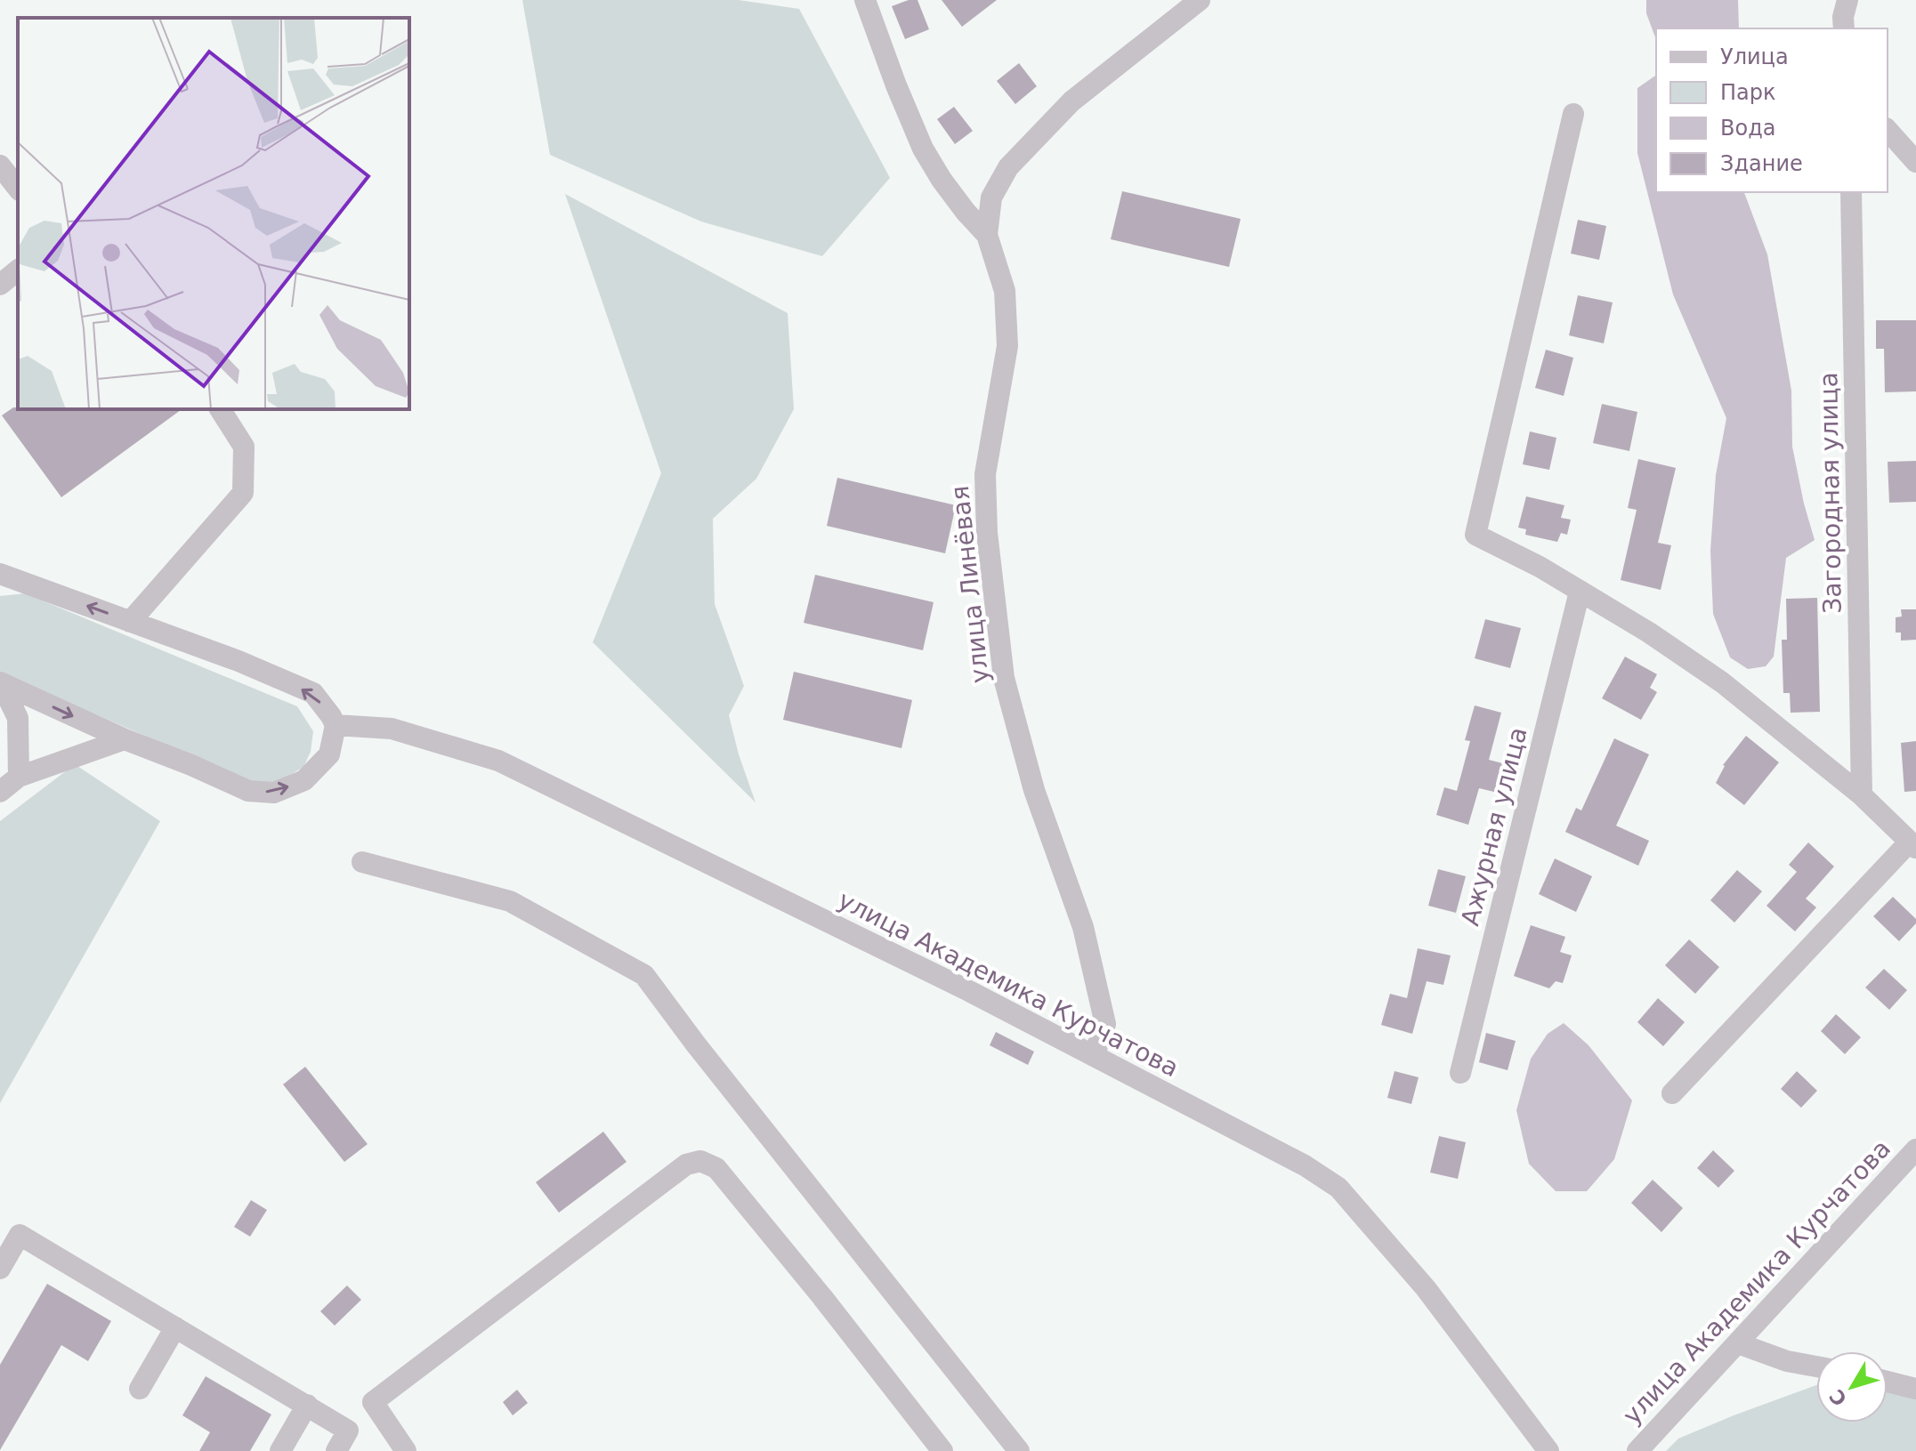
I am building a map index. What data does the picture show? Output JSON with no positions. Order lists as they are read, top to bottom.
{
  "streets": {
    "street": [
      "Загородная улица",
      "улица Линёвая",
      "Ажурная улица",
      "улица Академика Курчатова"
    ]
  },
  "crossings": [
    ["улица Линёвая", "улица Академика Курчатова"]
  ],
  "legend": [
    "Улица",
    "Парк",
    "Вода",
    "Здание"
  ],
  "north": "bottom left"
}
